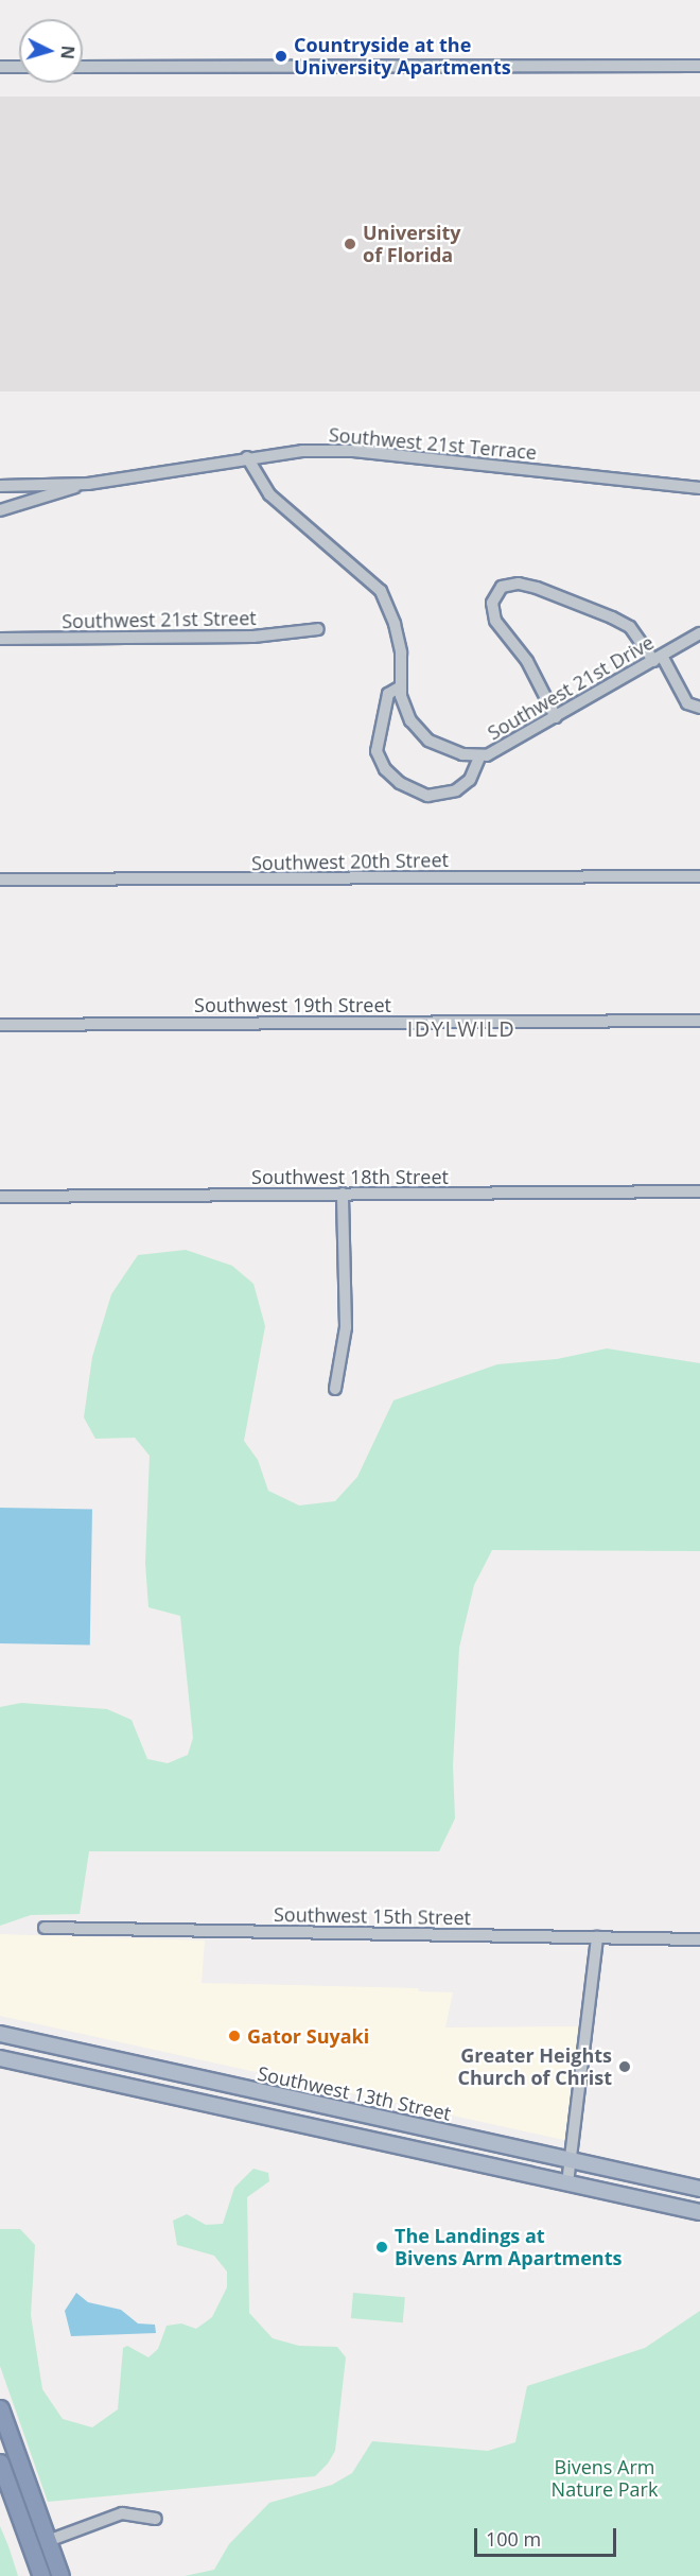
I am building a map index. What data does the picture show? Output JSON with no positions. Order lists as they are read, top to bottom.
{
  "streets": {
    "main road": ["Southwest 13th Street"],
    "street": [
      "Southwest 21st Terrace",
      "Southwest 21st Street",
      "Southwest 21st Drive",
      "Southwest 20th Street",
      "Southwest 19th Street",
      "Southwest 18th Street",
      "Southwest 15th Street"
    ]
  },
  "crossings": [
    ["Southwest 21st Terrace", "Southwest 21st Drive"]
  ],
  "districts": ["IDYLWILD"],
  "parks": ["Bivens Arm Nature Park"],
  "places": [
    "Countryside at the University Apartments",
    "University of Florida",
    "Gator Suyaki",
    "Greater Heights Church of Christ",
    "The Landings at Bivens Arm Apartments"
  ],
  "scale_bar": "100 m",
  "north": "right"
}
